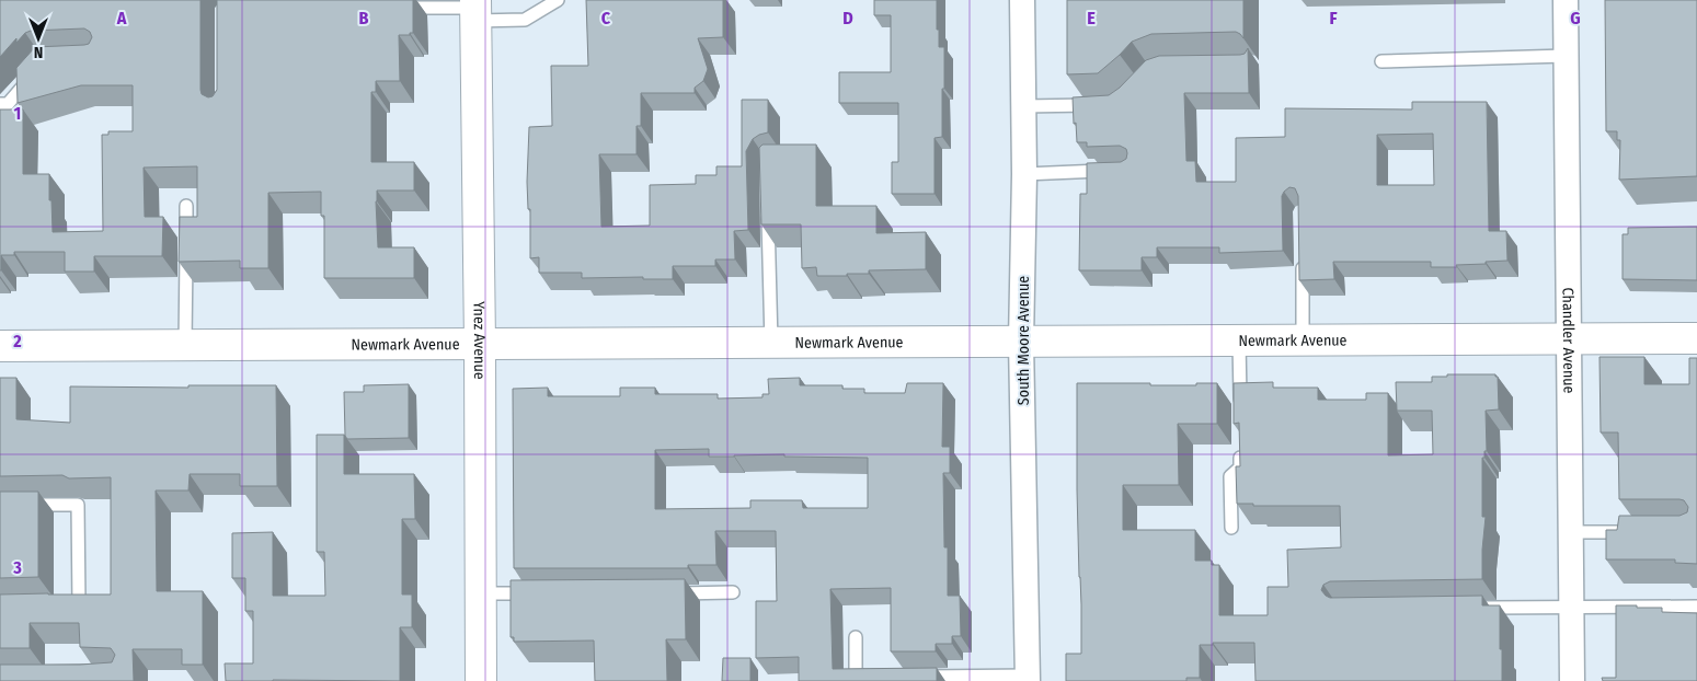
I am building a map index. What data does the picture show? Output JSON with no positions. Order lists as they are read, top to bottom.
{
  "streets": {
    "street": [
      "Ynez Avenue",
      "South Moore Avenue",
      "Newmark Avenue",
      "Chandler Avenue"
    ]
  },
  "crossings": [
    ["Ynez Avenue", "Newmark Avenue"],
    ["South Moore Avenue", "Newmark Avenue"],
    ["Newmark Avenue", "Chandler Avenue"]
  ],
  "north": "bottom",
  "grid": {
    "columns": [
      "A",
      "B",
      "C",
      "D",
      "E",
      "F",
      "G"
    ],
    "rows": ["1", "2", "3"]
  }
}
